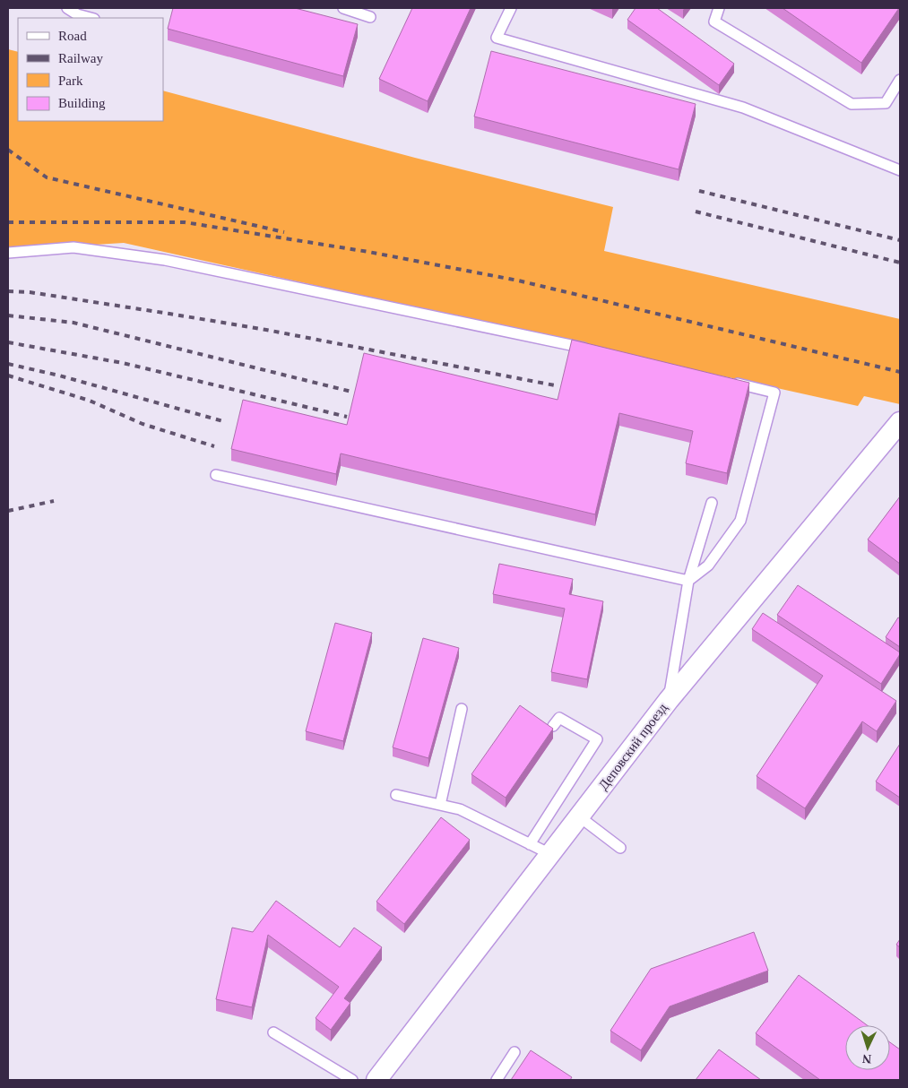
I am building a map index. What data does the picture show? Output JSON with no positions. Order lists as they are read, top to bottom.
{
  "streets": {
    "street": ["Деповский проезд"]
  },
  "legend": [
    "Road",
    "Railway",
    "Park",
    "Building"
  ],
  "north": "bottom"
}
